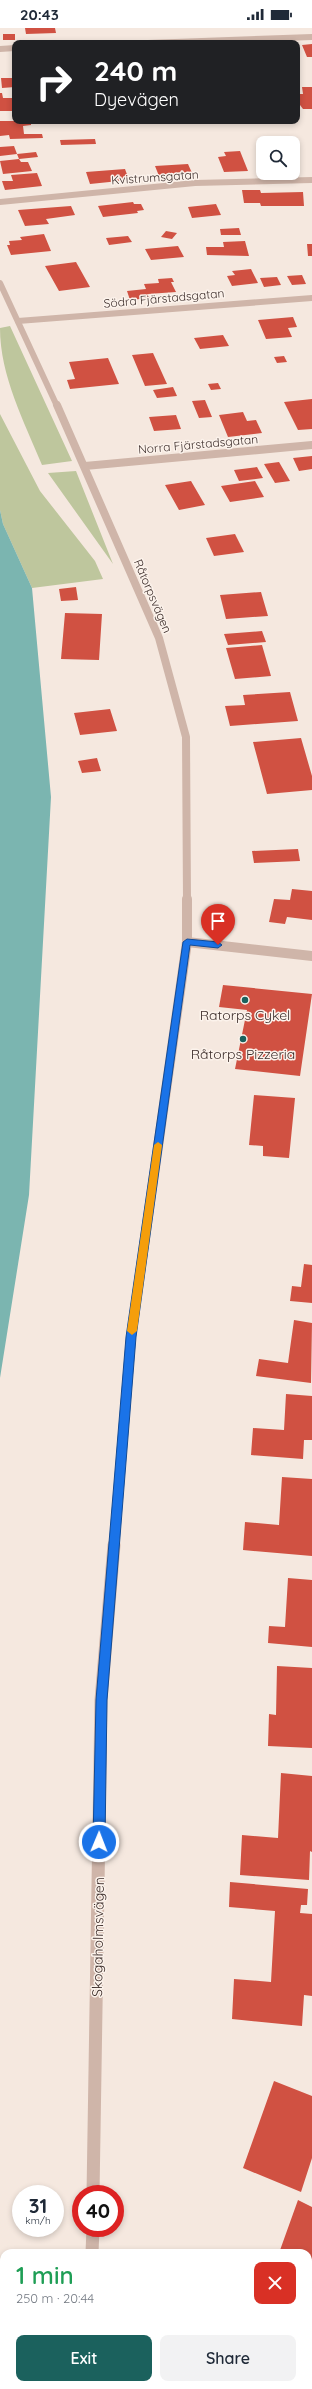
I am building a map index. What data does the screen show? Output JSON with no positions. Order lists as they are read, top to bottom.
{
  "streets": {
    "street": [
      "Kvistrumsgatan",
      "Södra Fjärstadsgatan",
      "Norra Fjärstadsgatan",
      "Råtorpsvägen",
      "Skogaholmsvägen"
    ]
  },
  "crossings": [
    ["Södra Fjärstadsgatan", "Råtorpsvägen"],
    ["Norra Fjärstadsgatan", "Råtorpsvägen"],
    ["Råtorpsvägen", "Skogaholmsvägen"]
  ],
  "places": ["Ratorps Cykel", "Råtorps Pizzeria"],
  "page": {
    "status": "20:43",
    "turn": ["240 m", "Dyevägen"],
    "speed": "31 km/h",
    "limit": "40",
    "heading": ["1 min", "250 m · 20:44"],
    "buttons": ["Exit", "Share"]
  }
}
